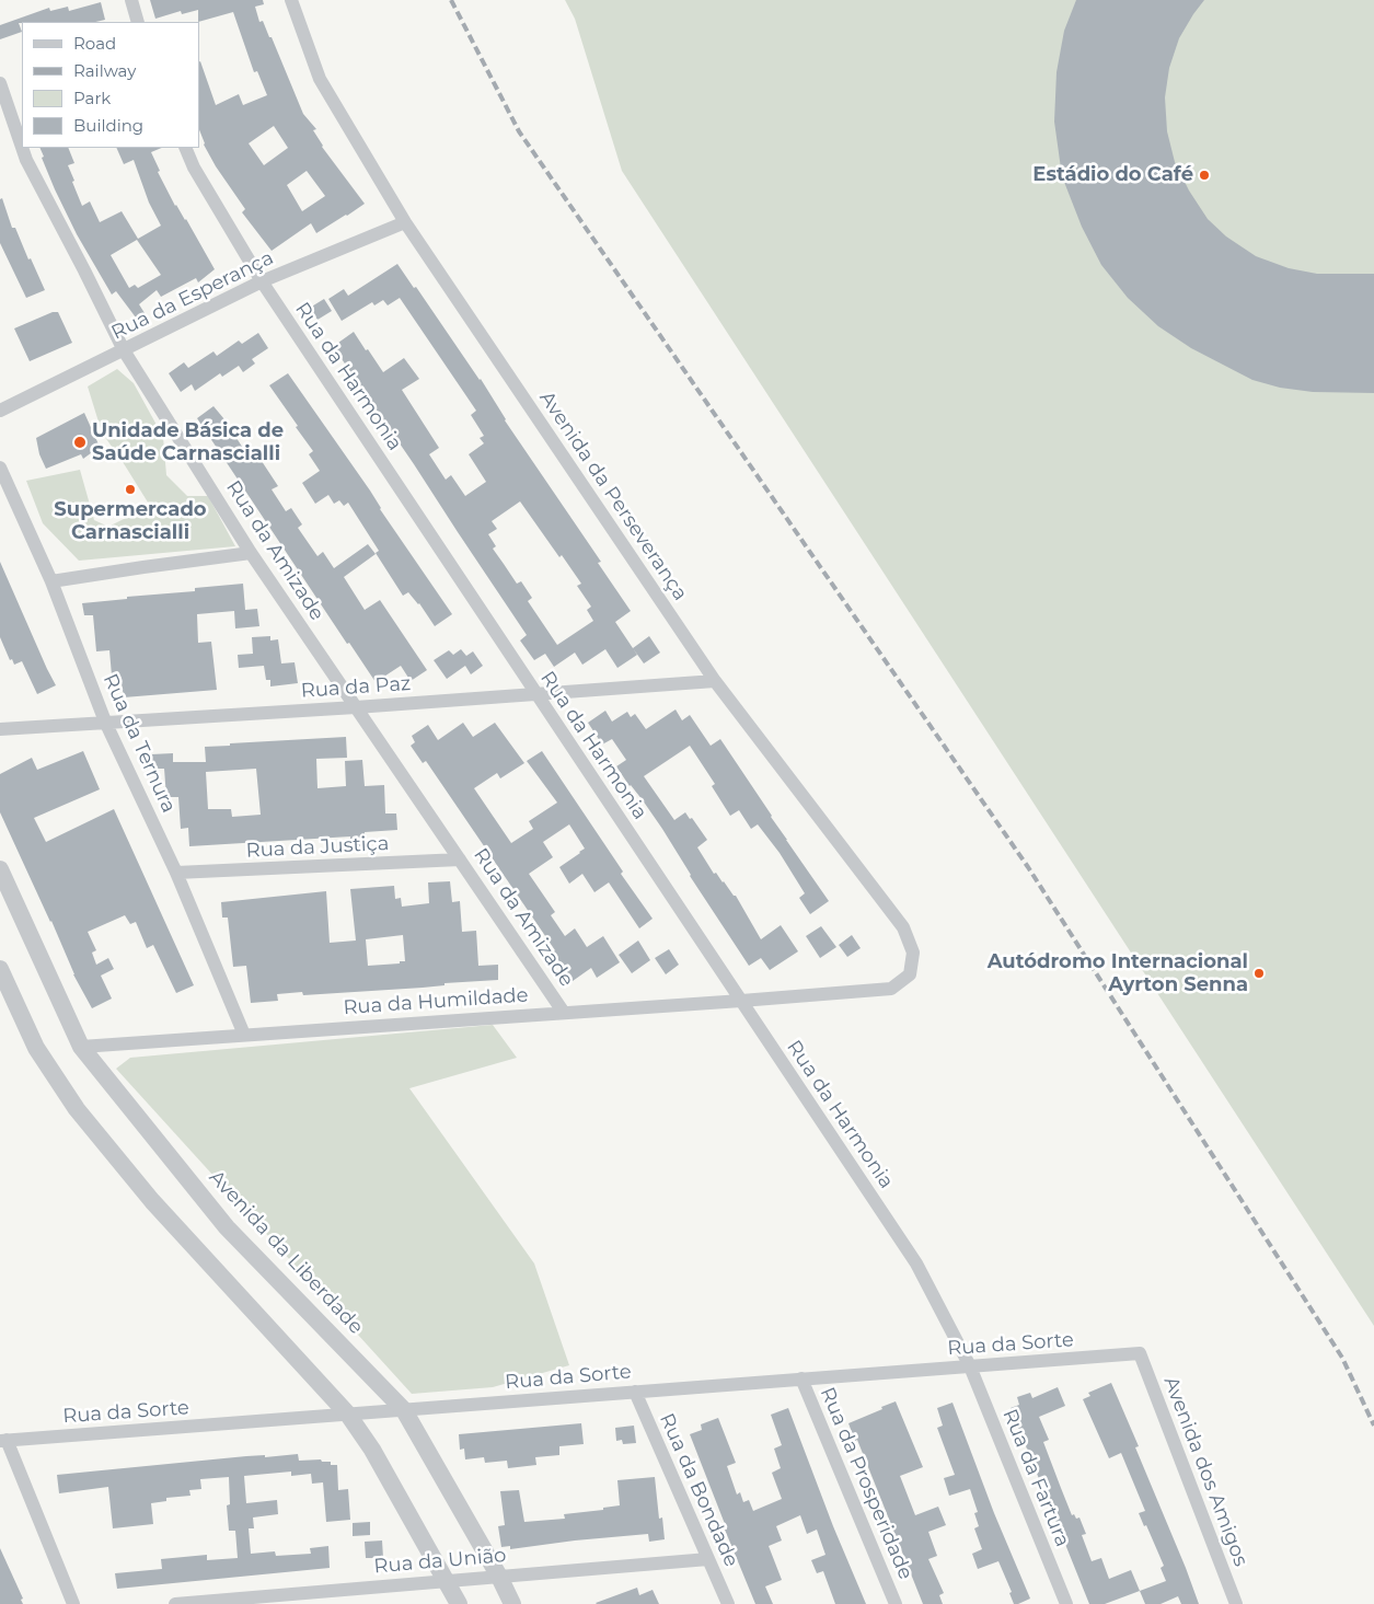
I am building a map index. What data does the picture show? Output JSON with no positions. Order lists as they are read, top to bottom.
{
  "streets": {
    "street": [
      "Rua da Esperança",
      "Rua da Harmonia",
      "Avenida da Perseverança",
      "Rua da Amizade",
      "Rua da Paz",
      "Rua da Ternura",
      "Rua da Justiça",
      "Rua da Humildade",
      "Avenida da Liberdade",
      "Rua da Sorte",
      "Avenida dos Amigos",
      "Rua da Fartura",
      "Rua da Prosperidade",
      "Rua da Bondade",
      "Rua da União"
    ]
  },
  "crossings": [
    ["Rua da Esperança", "Rua da Harmonia"],
    ["Rua da Esperança", "Avenida da Perseverança"],
    ["Rua da Esperança", "Rua da Amizade"],
    ["Rua da Harmonia", "Rua da Paz"],
    ["Rua da Harmonia", "Rua da Humildade"],
    ["Rua da Harmonia", "Rua da Sorte"],
    ["Rua da Harmonia", "Rua da Fartura"],
    ["Avenida da Perseverança", "Rua da Paz"],
    ["Avenida da Perseverança", "Rua da Humildade"],
    ["Rua da Amizade", "Rua da Paz"],
    ["Rua da Amizade", "Rua da Justiça"],
    ["Rua da Amizade", "Rua da Humildade"],
    ["Rua da Paz", "Rua da Ternura"],
    ["Rua da Ternura", "Rua da Justiça"],
    ["Rua da Ternura", "Rua da Humildade"],
    ["Rua da Humildade", "Avenida da Liberdade"],
    ["Avenida da Liberdade", "Rua da Sorte"],
    ["Avenida da Liberdade", "Rua da União"],
    ["Rua da Sorte", "Avenida dos Amigos"],
    ["Rua da Sorte", "Rua da Fartura"],
    ["Rua da Sorte", "Rua da Prosperidade"],
    ["Rua da Sorte", "Rua da Bondade"],
    ["Rua da Bondade", "Rua da União"]
  ],
  "places": [
    "Estádio do Café",
    "Unidade Básica de Saúde Carnascialli",
    "Supermercado Carnascialli",
    "Autódromo Internacional Ayrton Senna"
  ],
  "legend": [
    "Road",
    "Railway",
    "Park",
    "Building"
  ]
}
